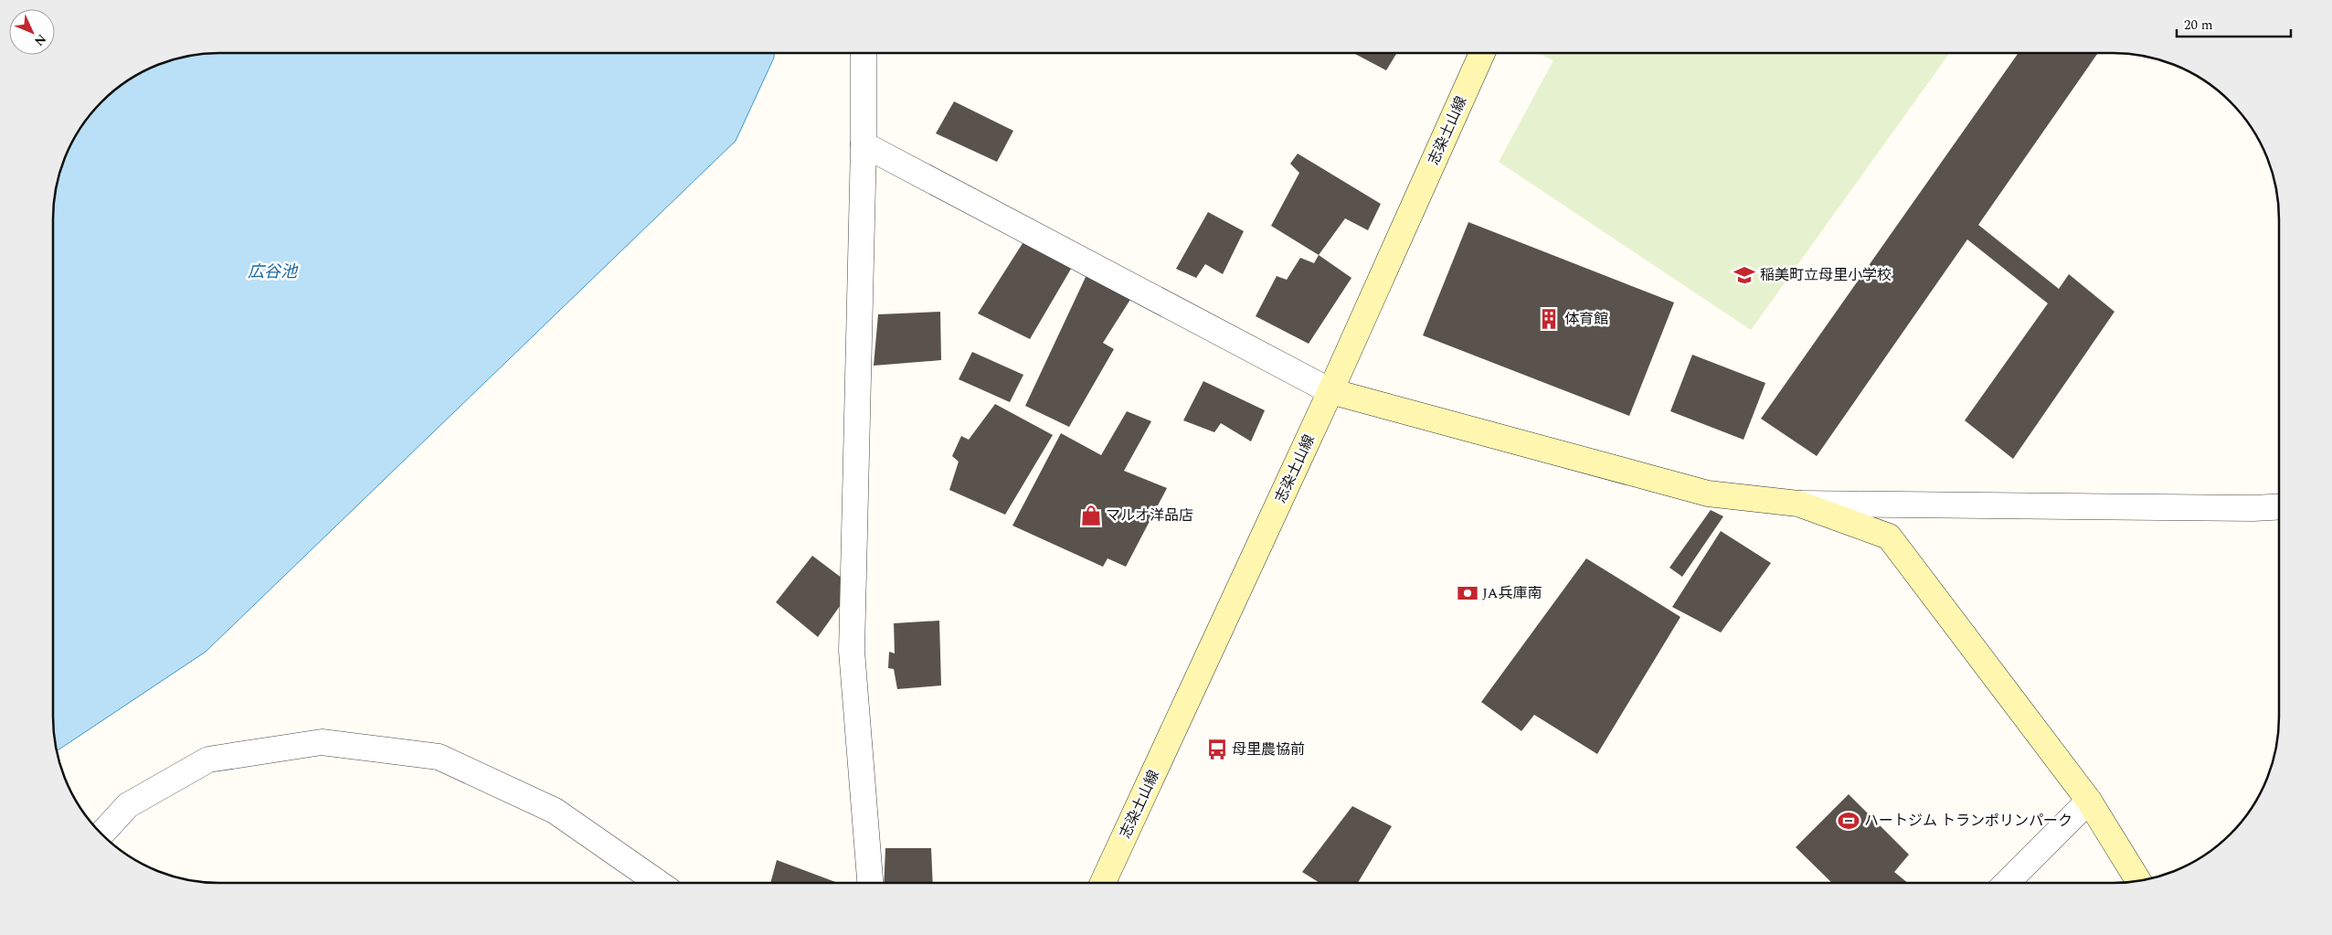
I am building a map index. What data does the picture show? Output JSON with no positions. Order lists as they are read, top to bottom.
{
  "streets": {
    "street": ["志染土山線"]
  },
  "water": ["広谷池"],
  "places": {
    "school or university": ["稲美町立母里小学校"],
    "building": ["体育館"],
    "shop": ["マルオ洋品店"],
    "bank": ["JA兵庫南"],
    "bus stop": ["母里農協前"],
    "sports": ["ハートジム トランポリンパーク"]
  },
  "scale_bar": "20 m",
  "north": "bottom right"
}
